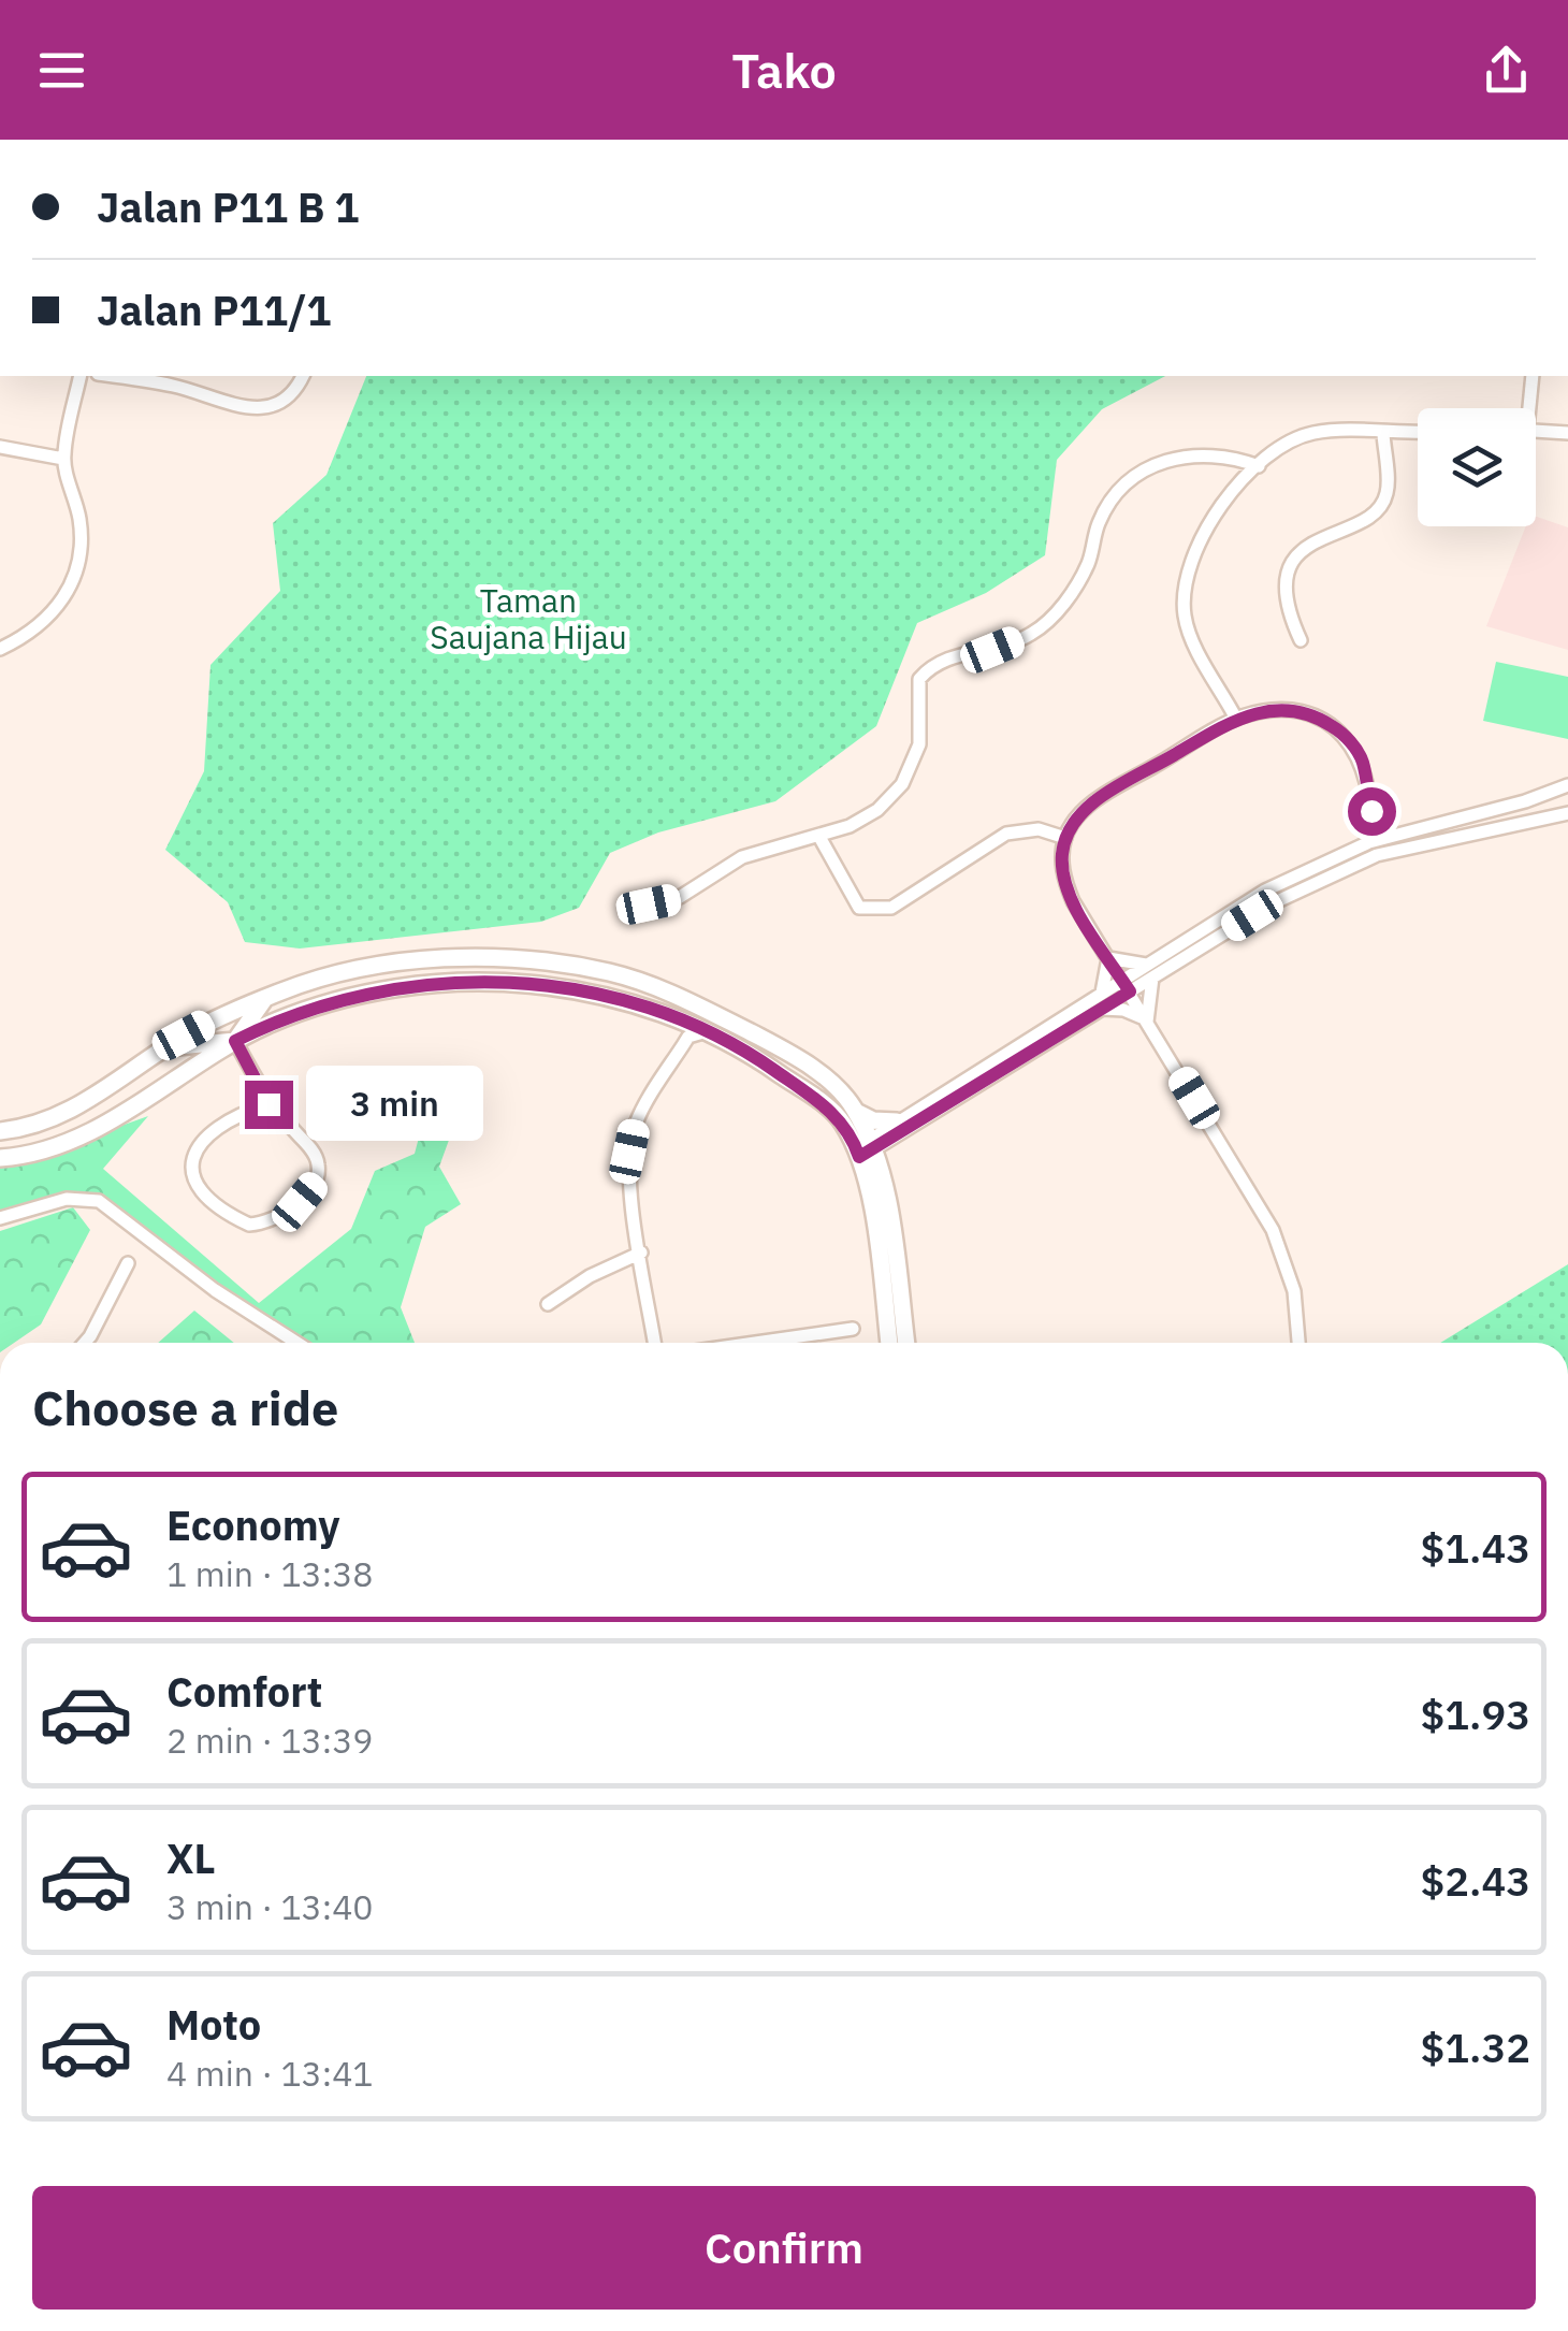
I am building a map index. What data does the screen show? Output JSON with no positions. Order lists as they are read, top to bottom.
{
  "parks": ["Taman Saujana Hijau"],
  "page": {
    "header": "Tako",
    "banner": ["Jalan P11 B 1", "Jalan P11/1"],
    "bubble": "3 min",
    "heading": "Choose a ride",
    "list": [
      {
        "name": "Economy",
        "note": "1 min · 13:38",
        "value": "$1.43"
      },
      {
        "name": "Comfort",
        "note": "2 min · 13:39",
        "value": "$1.93"
      },
      {
        "name": "XL",
        "note": "3 min · 13:40",
        "value": "$2.43"
      },
      {
        "name": "Moto",
        "note": "4 min · 13:41",
        "value": "$1.32"
      }
    ],
    "buttons": "Confirm"
  }
}
